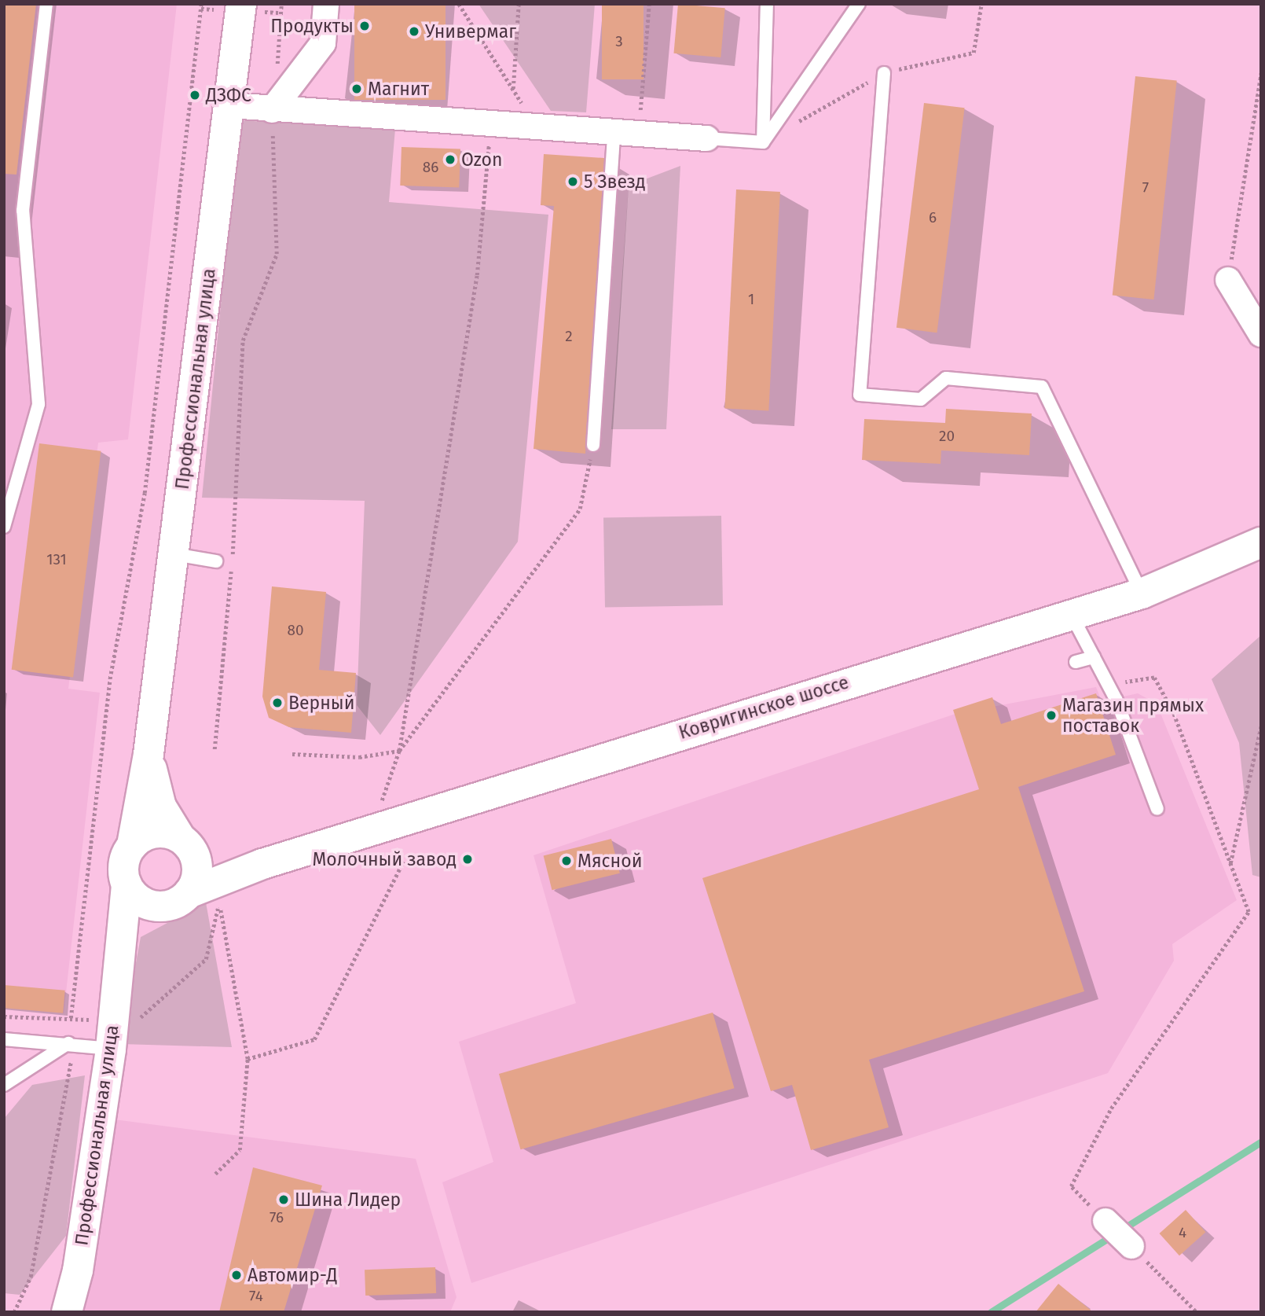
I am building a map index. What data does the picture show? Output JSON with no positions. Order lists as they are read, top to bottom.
{
  "streets": {
    "main road": ["Профессиональная улица", "Ковригинское шоссе"]
  },
  "crossings": [
    ["Профессиональная улица", "Ковригинское шоссе"]
  ],
  "places": [
    "Продукты",
    "Универмаг",
    "Магнит",
    "ДЗФС",
    "Ozon",
    "5 Звезд",
    "Верный",
    "Магазин прямых поставок",
    "Молочный завод",
    "Мясной",
    "Шина Лидер",
    "Автомир-Д"
  ],
  "house_numbers": [
    "3",
    "86",
    "7",
    "6",
    "1",
    "2",
    "20",
    "131",
    "80",
    "76",
    "4",
    "74"
  ]
}
